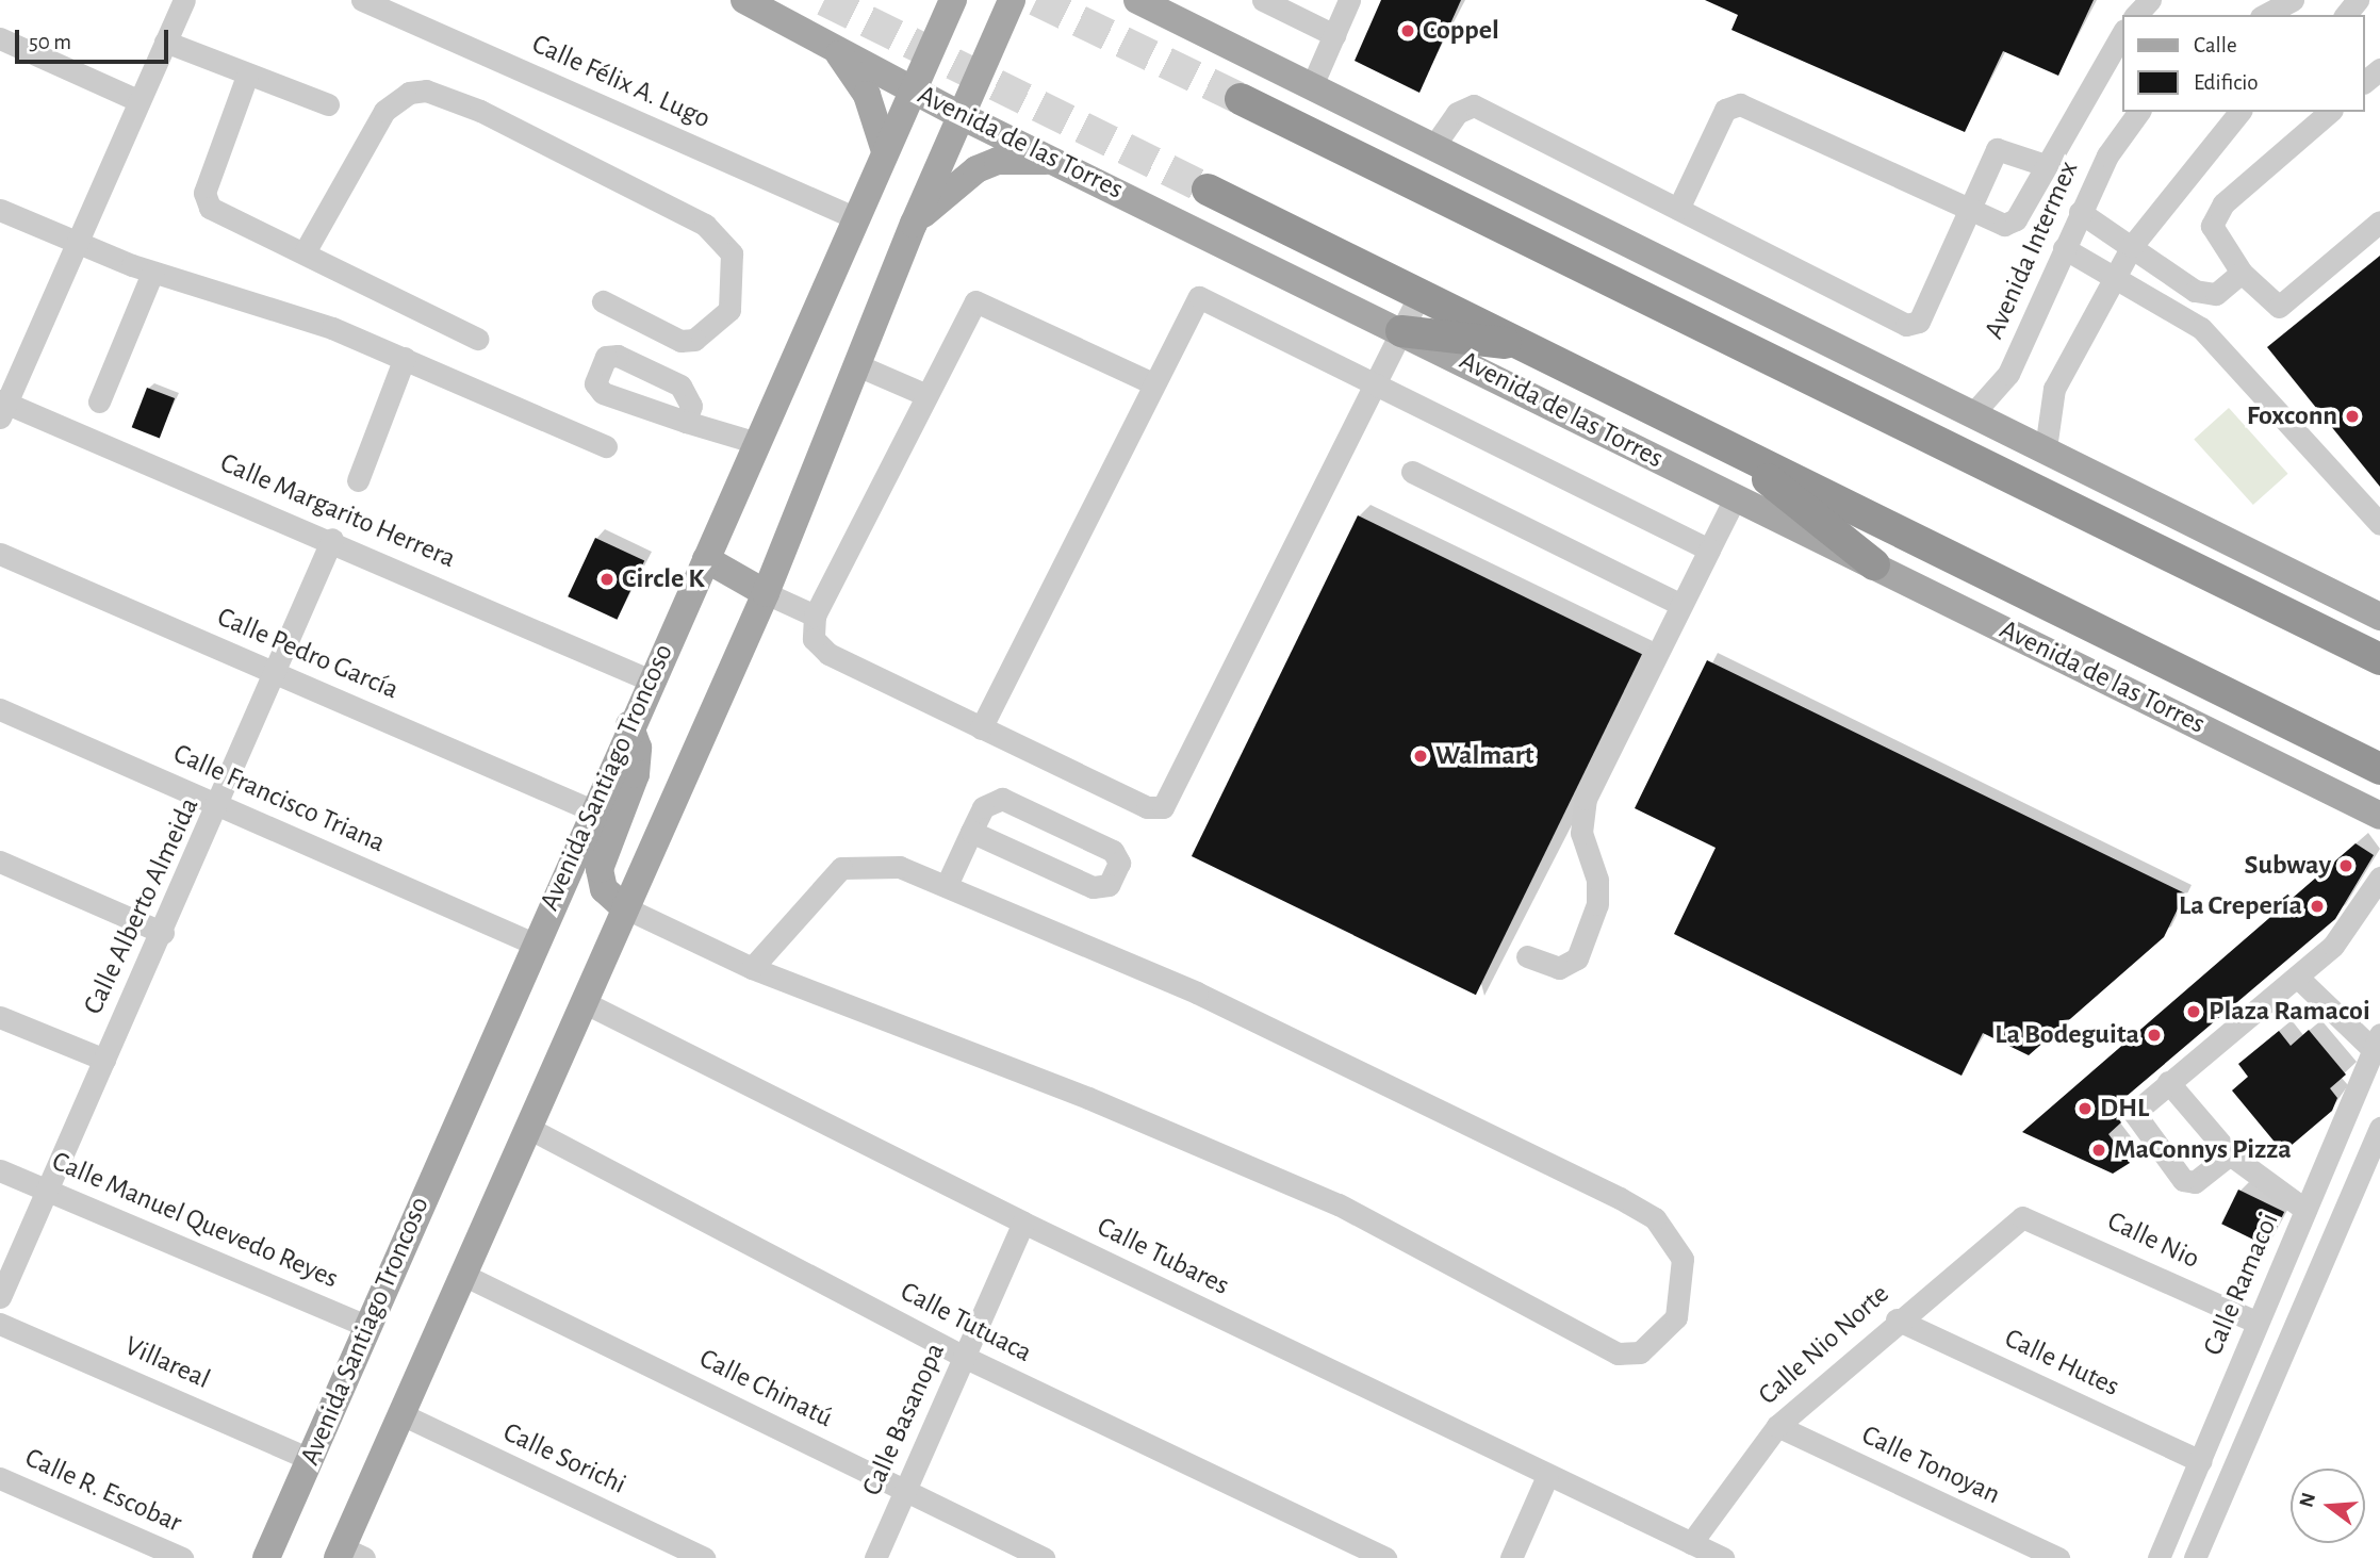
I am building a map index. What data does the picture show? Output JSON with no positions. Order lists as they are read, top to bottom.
{
  "streets": {
    "highway": ["Avenida de las Torres"],
    "main road": ["Avenida Santiago Troncoso"],
    "street": [
      "Calle Félix A. Lugo",
      "Avenida Intermex",
      "Calle Margarito Herrera",
      "Calle Pedro García",
      "Calle Francisco Triana",
      "Calle Alberto Almeida",
      "Calle Manuel Quevedo Reyes",
      "Calle Nio",
      "Calle Tubares",
      "Calle Ramacoi",
      "Calle Tutuaca",
      "Calle Nio Norte",
      "Villareal",
      "Calle Hutes",
      "Calle Chinatú",
      "Calle Basanopa",
      "Calle Sorichi",
      "Calle Tonoyan",
      "Calle R. Escobar"
    ]
  },
  "crossings": [
    ["Calle Félix A. Lugo", "Avenida Santiago Troncoso"],
    ["Avenida de las Torres", "Avenida Santiago Troncoso"],
    ["Calle Margarito Herrera", "Avenida Santiago Troncoso"],
    ["Calle Margarito Herrera", "Calle Alberto Almeida"],
    ["Calle Pedro García", "Avenida Santiago Troncoso"],
    ["Calle Pedro García", "Calle Alberto Almeida"],
    ["Avenida Santiago Troncoso", "Calle Francisco Triana"],
    ["Avenida Santiago Troncoso", "Calle Manuel Quevedo Reyes"],
    ["Avenida Santiago Troncoso", "Villareal"],
    ["Calle Francisco Triana", "Calle Alberto Almeida"],
    ["Calle Alberto Almeida", "Calle Manuel Quevedo Reyes"],
    ["Calle Nio", "Calle Ramacoi"],
    ["Calle Nio", "Calle Nio Norte"],
    ["Calle Tubares", "Calle Nio Norte"],
    ["Calle Tubares", "Calle Basanopa"],
    ["Calle Ramacoi", "Calle Hutes"],
    ["Calle Tutuaca", "Calle Basanopa"],
    ["Calle Nio Norte", "Calle Hutes"],
    ["Calle Nio Norte", "Calle Tonoyan"],
    ["Calle Chinatú", "Calle Basanopa"]
  ],
  "places": [
    "Coppel",
    "Foxconn",
    "Circle K",
    "Walmart",
    "Subway",
    "La Crepería",
    "Plaza Ramacoi",
    "La Bodeguita",
    "DHL",
    "MaConnys Pizza"
  ],
  "legend": ["Calle", "Edificio"],
  "scale_bar": "50 m",
  "north": "left"
}
